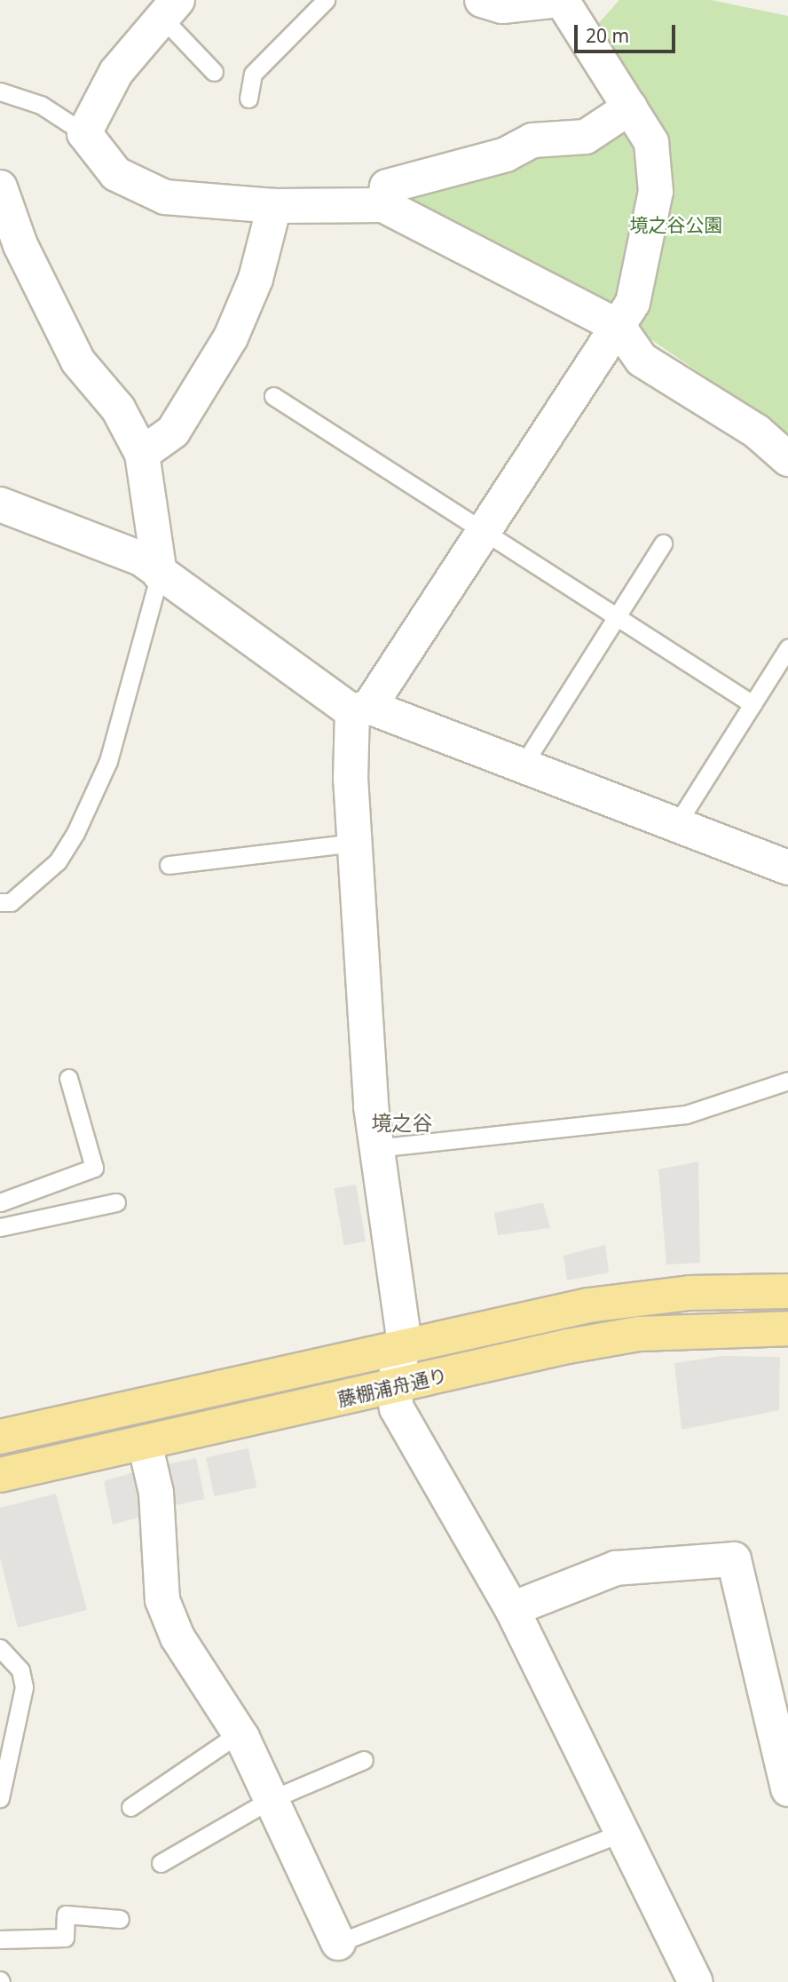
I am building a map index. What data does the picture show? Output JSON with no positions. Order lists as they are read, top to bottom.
{
  "streets": {
    "main road": ["藤棚浦舟通り"]
  },
  "districts": ["境之谷"],
  "parks": ["境之谷公園"],
  "scale_bar": "20 m"
}
